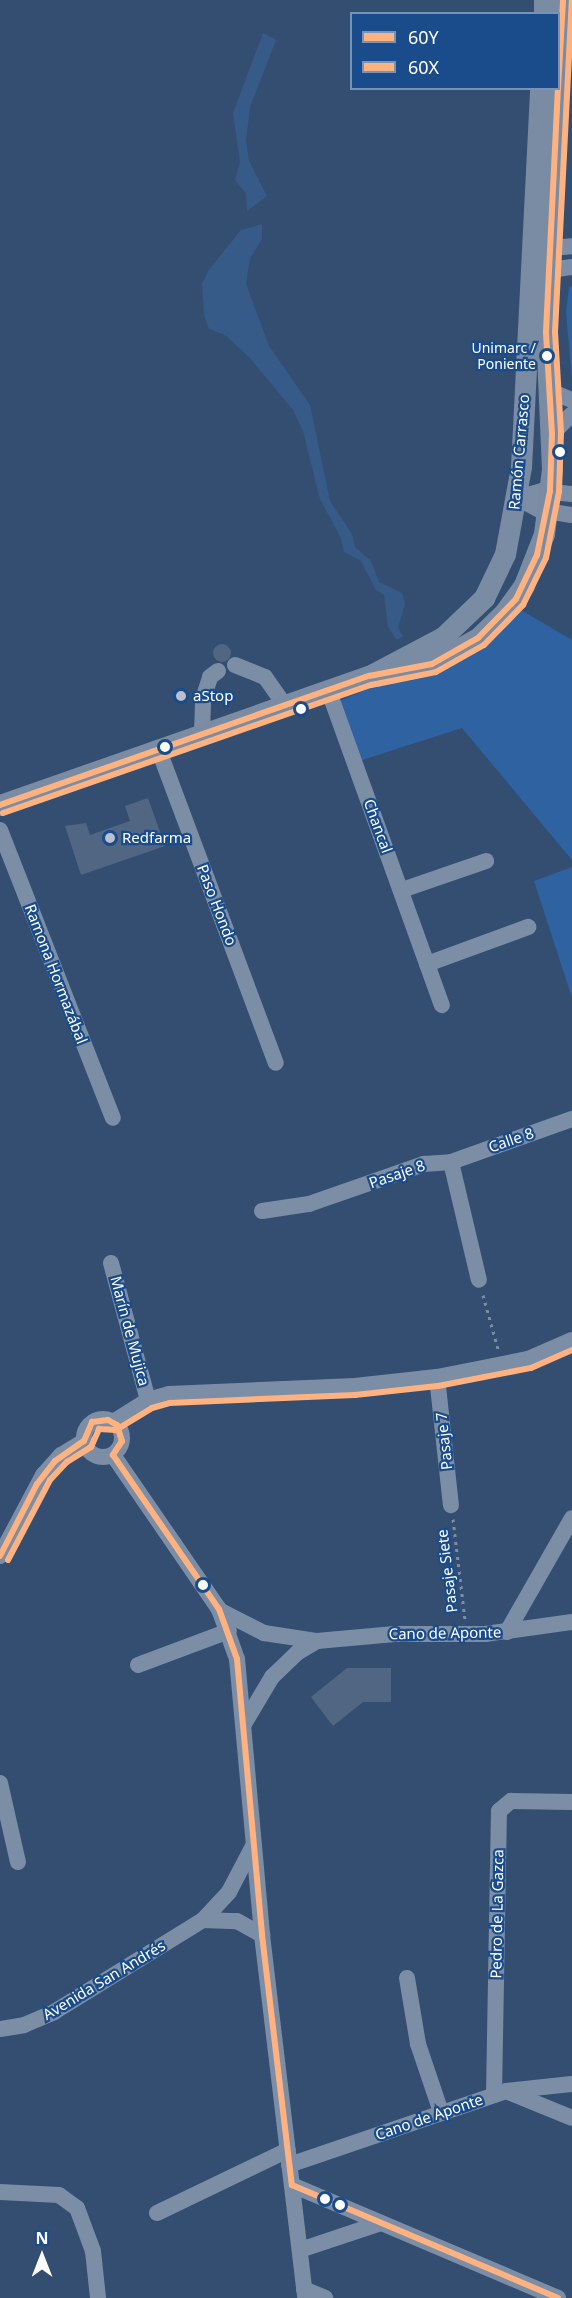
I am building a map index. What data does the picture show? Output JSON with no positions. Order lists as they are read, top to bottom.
{
  "streets": {
    "main road": ["Ramón Carrasco"],
    "street": [
      "Chancal",
      "Paso Hondo",
      "Ramona Hormazábal",
      "Calle 8",
      "Pasaje 8",
      "Marín de Mujica",
      "Pasaje 7",
      "Cano de Aponte",
      "Pedro de La Gazca",
      "Avenida San Andrés"
    ],
    "path": ["Pasaje Siete"]
  },
  "crossings": [
    ["Ramón Carrasco", "Chancal"],
    ["Ramón Carrasco", "Paso Hondo"],
    ["Calle 8", "Pasaje 8"],
    ["Pasaje 7", "Pasaje Siete"],
    ["Pasaje Siete", "Cano de Aponte"],
    ["Cano de Aponte", "Pedro de La Gazca"]
  ],
  "places": ["Unimarc / Poniente", "aStop", "Redfarma"],
  "lines": ["transit line 60Y", "transit line 60X"],
  "legend": ["60Y", "60X"],
  "north": "top"
}
